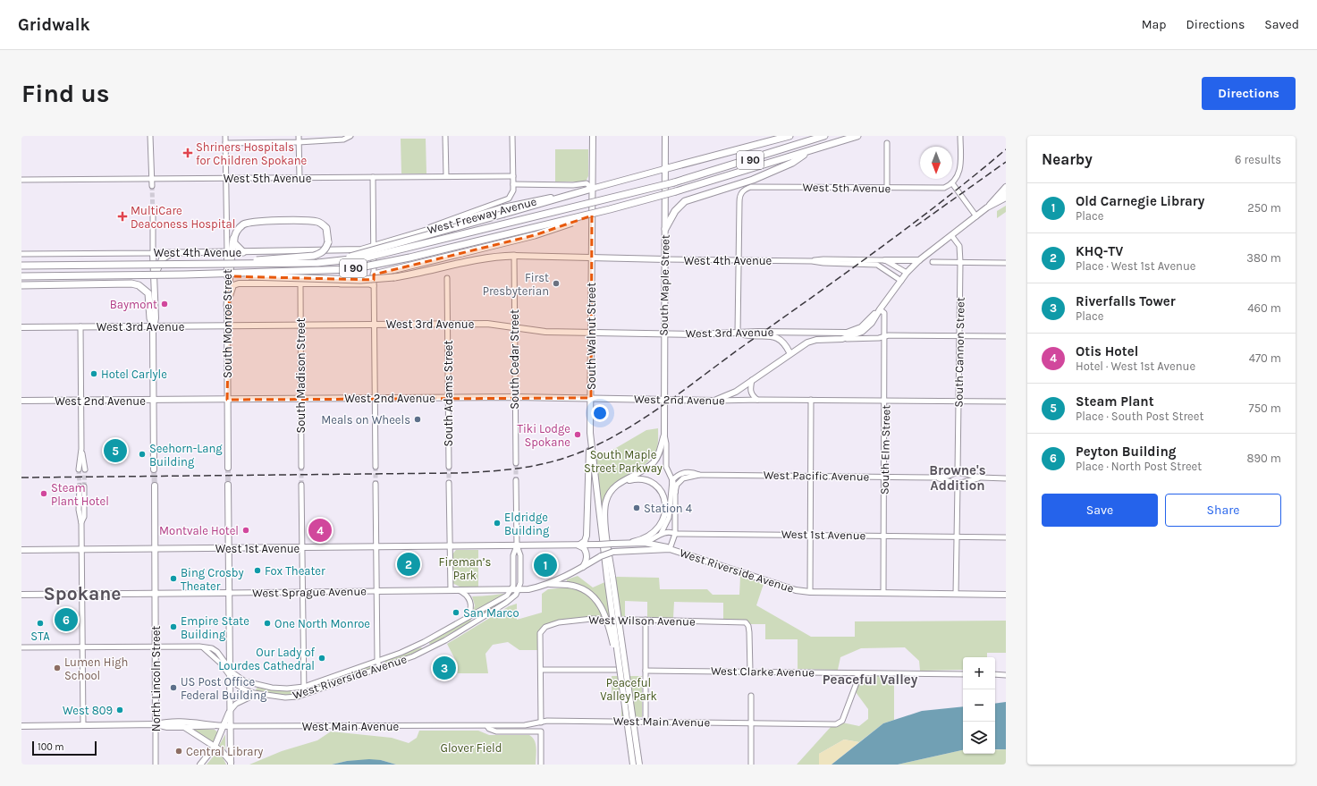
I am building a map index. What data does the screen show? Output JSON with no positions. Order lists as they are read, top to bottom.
{
  "streets": {
    "highway": ["I 90"],
    "main road": [
      "West Freeway Avenue",
      "West 4th Avenue",
      "South Maple Street",
      "South Monroe Street",
      "West 3rd Avenue",
      "South Walnut Street",
      "West 2nd Avenue",
      "West 1st Avenue",
      "West Riverside Avenue",
      "West Sprague Avenue",
      "North Lincoln Street",
      "West Main Avenue"
    ],
    "street": [
      "West 5th Avenue",
      "South Cannon Street",
      "South Cedar Street",
      "South Madison Street",
      "South Adams Street",
      "South Elm Street",
      "West Pacific Avenue",
      "West Wilson Avenue",
      "West Clarke Avenue"
    ]
  },
  "crossings": [
    ["West 5th Avenue", "West 4th Avenue"],
    ["West 5th Avenue", "South Monroe Street"],
    ["West Freeway Avenue", "West 4th Avenue"],
    ["West Freeway Avenue", "South Walnut Street"],
    ["West 4th Avenue", "South Maple Street"],
    ["West 4th Avenue", "South Monroe Street"],
    ["West 4th Avenue", "South Walnut Street"],
    ["West 4th Avenue", "South Cedar Street"],
    ["South Maple Street", "West 3rd Avenue"],
    ["South Maple Street", "South Walnut Street"],
    ["South Maple Street", "West 2nd Avenue"],
    ["South Maple Street", "West Pacific Avenue"],
    ["South Maple Street", "West 1st Avenue"],
    ["South Maple Street", "West Riverside Avenue"],
    ["South Monroe Street", "West 3rd Avenue"],
    ["South Monroe Street", "West 2nd Avenue"],
    ["West 3rd Avenue", "South Walnut Street"],
    ["West 3rd Avenue", "South Cedar Street"],
    ["West 3rd Avenue", "South Madison Street"],
    ["West 3rd Avenue", "South Adams Street"],
    ["West 3rd Avenue", "South Elm Street"],
    ["South Walnut Street", "West 2nd Avenue"],
    ["South Cannon Street", "West 2nd Avenue"],
    ["South Cannon Street", "West Pacific Avenue"],
    ["South Cedar Street", "West 2nd Avenue"],
    ["South Madison Street", "West 2nd Avenue"],
    ["South Adams Street", "West 2nd Avenue"],
    ["West 2nd Avenue", "South Elm Street"],
    ["South Elm Street", "West Pacific Avenue"],
    ["South Elm Street", "West 1st Avenue"],
    ["South Elm Street", "West Riverside Avenue"],
    ["West 1st Avenue", "West Riverside Avenue"],
    ["West 1st Avenue", "North Lincoln Street"],
    ["West Riverside Avenue", "West Sprague Avenue"],
    ["West Riverside Avenue", "North Lincoln Street"],
    ["West Sprague Avenue", "North Lincoln Street"],
    ["West Wilson Avenue", "West Clarke Avenue"],
    ["West Clarke Avenue", "West Main Avenue"],
    ["North Lincoln Street", "West Main Avenue"]
  ],
  "districts": ["Browne's Addition", "Spokane", "Peaceful Valley"],
  "parks": [
    "South Maple Street Parkway",
    "Fireman’s Park",
    "Peaceful Valley Park",
    "Glover Field"
  ],
  "places": {
    "health": ["Shriners Hospitals for Children Spokane", "MultiCare Deaconess Hospital"],
    "other": [
      "First Presbyterian",
      "Baymont",
      "Hotel Carlyle",
      "Meals on Wheels",
      "Tiki Lodge Spokane",
      "Seehorn-Lang Building",
      "Steam Plant Hotel",
      "Station 4",
      "Eldridge Building",
      "Montvale Hotel",
      "Fox Theater",
      "Bing Crosby Theater",
      "San Marco",
      "STA",
      "One North Monroe",
      "Empire State Building",
      "Our Lady of Lourdes Cathedral",
      "Lumen High School",
      "US Post Office Federal Building",
      "West 809",
      "Central Library"
    ]
  },
  "scale_bar": "100 m",
  "north": "bottom",
  "page": {
    "header": "Gridwalk",
    "nav": ["Map", "Directions", "Saved"],
    "buttons": [
      "Directions",
      ["Save", "Share"]
    ],
    "title": "Find us",
    "heading": ["Nearby", "6 results"],
    "list": [
      {
        "mark": "1",
        "name": "Old Carnegie Library",
        "note": "Place",
        "value": "250 m"
      },
      {
        "mark": "2",
        "name": "KHQ-TV",
        "note": "Place · West 1st Avenue",
        "value": "380 m"
      },
      {
        "mark": "3",
        "name": "Riverfalls Tower",
        "note": "Place",
        "value": "460 m"
      },
      {
        "mark": "4",
        "name": "Otis Hotel",
        "note": "Hotel · West 1st Avenue",
        "value": "470 m"
      },
      {
        "mark": "5",
        "name": "Steam Plant",
        "note": "Place · South Post Street",
        "value": "750 m"
      },
      {
        "mark": "6",
        "name": "Peyton Building",
        "note": "Place · North Post Street",
        "value": "890 m"
      }
    ],
    "pins": [
      "5",
      "4",
      "2",
      "1",
      "6",
      "3"
    ],
    "map_buttons": ["+", "−"],
    "scale": "100 m"
  }
}
